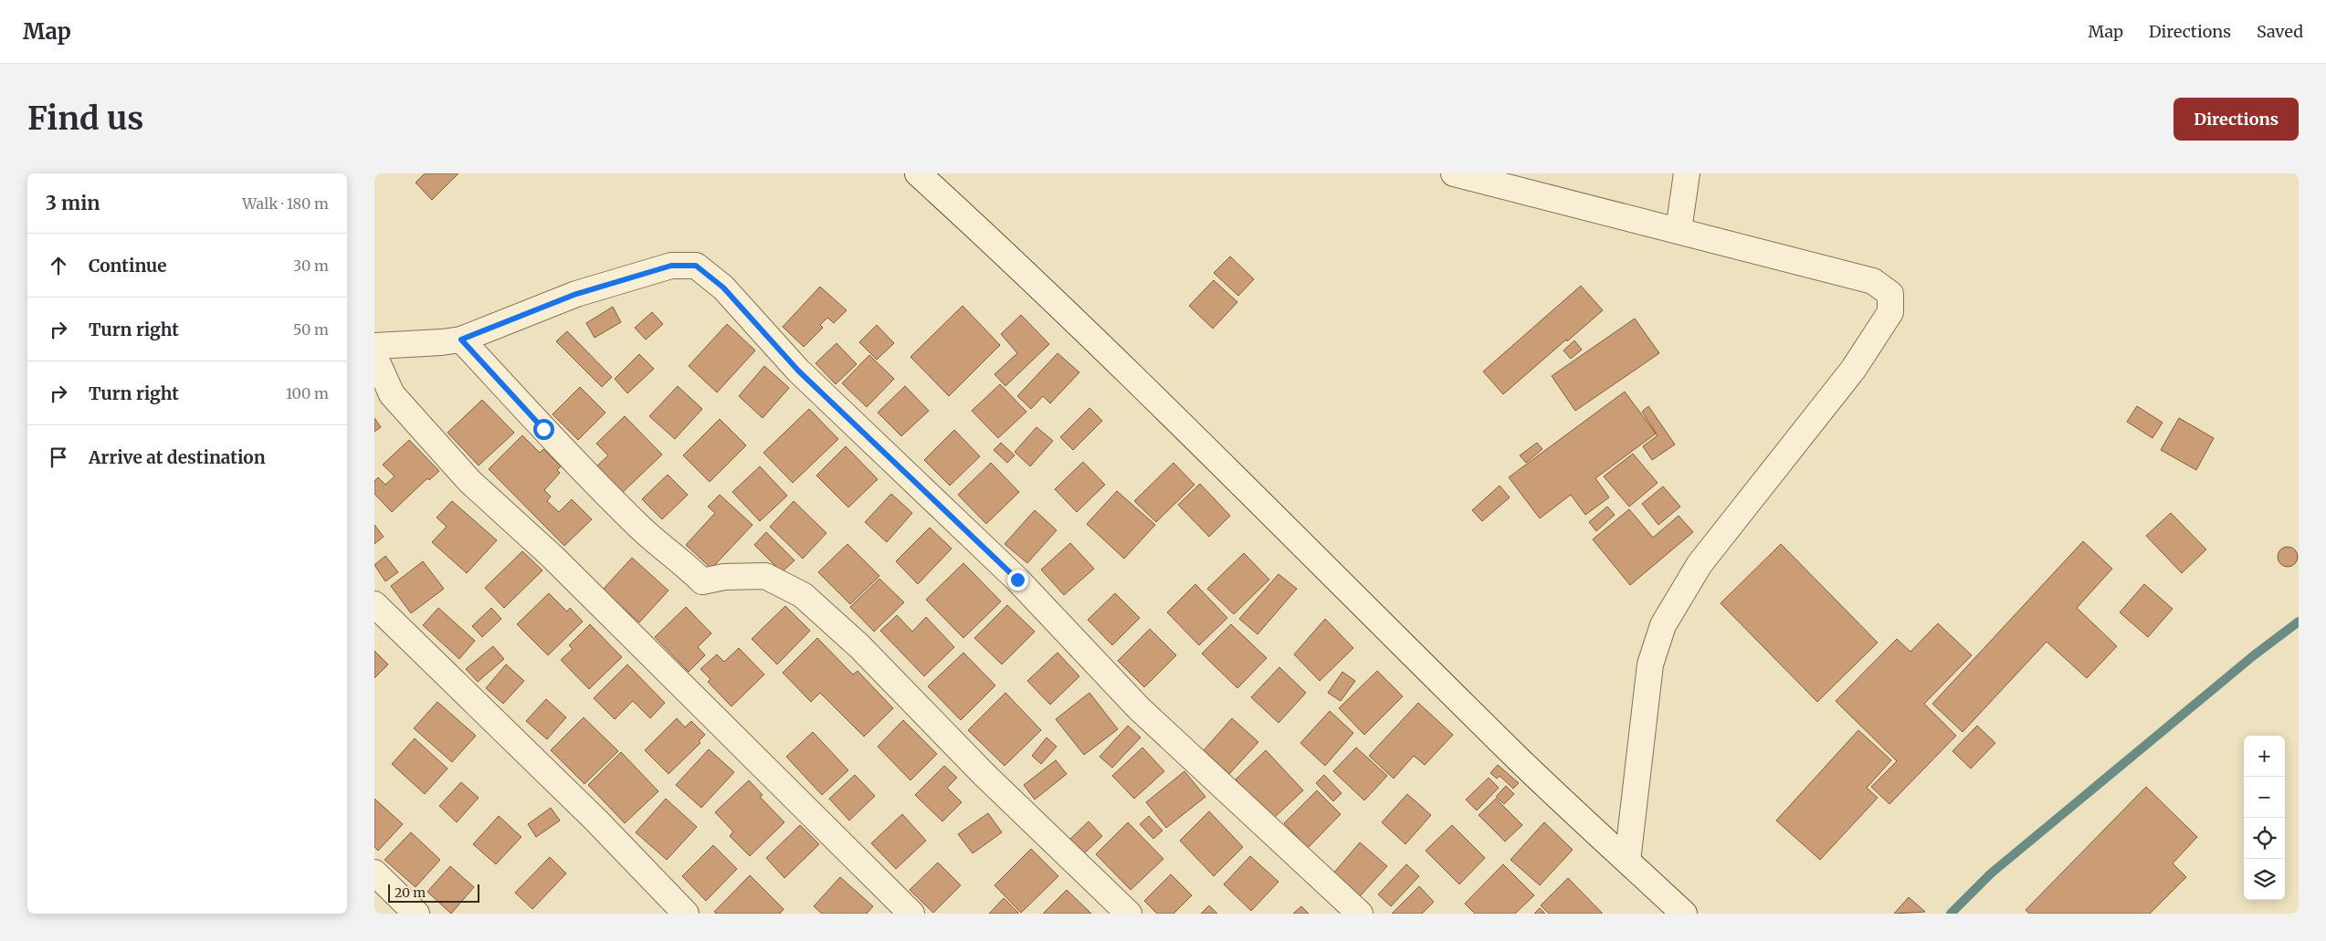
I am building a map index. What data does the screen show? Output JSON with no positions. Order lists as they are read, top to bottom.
{
  "scale_bar": "20 m",
  "page": {
    "header": "Map",
    "nav": ["Map", "Directions", "Saved"],
    "buttons": "Directions",
    "title": "Find us",
    "heading": ["3 min", "Walk · 180 m"],
    "list": [
      ["Continue", "30 m"],
      ["Turn right", "50 m"],
      ["Turn right", "100 m"],
      "Arrive at destination"
    ],
    "map_buttons": ["+", "−"],
    "scale": "20 m"
  }
}
